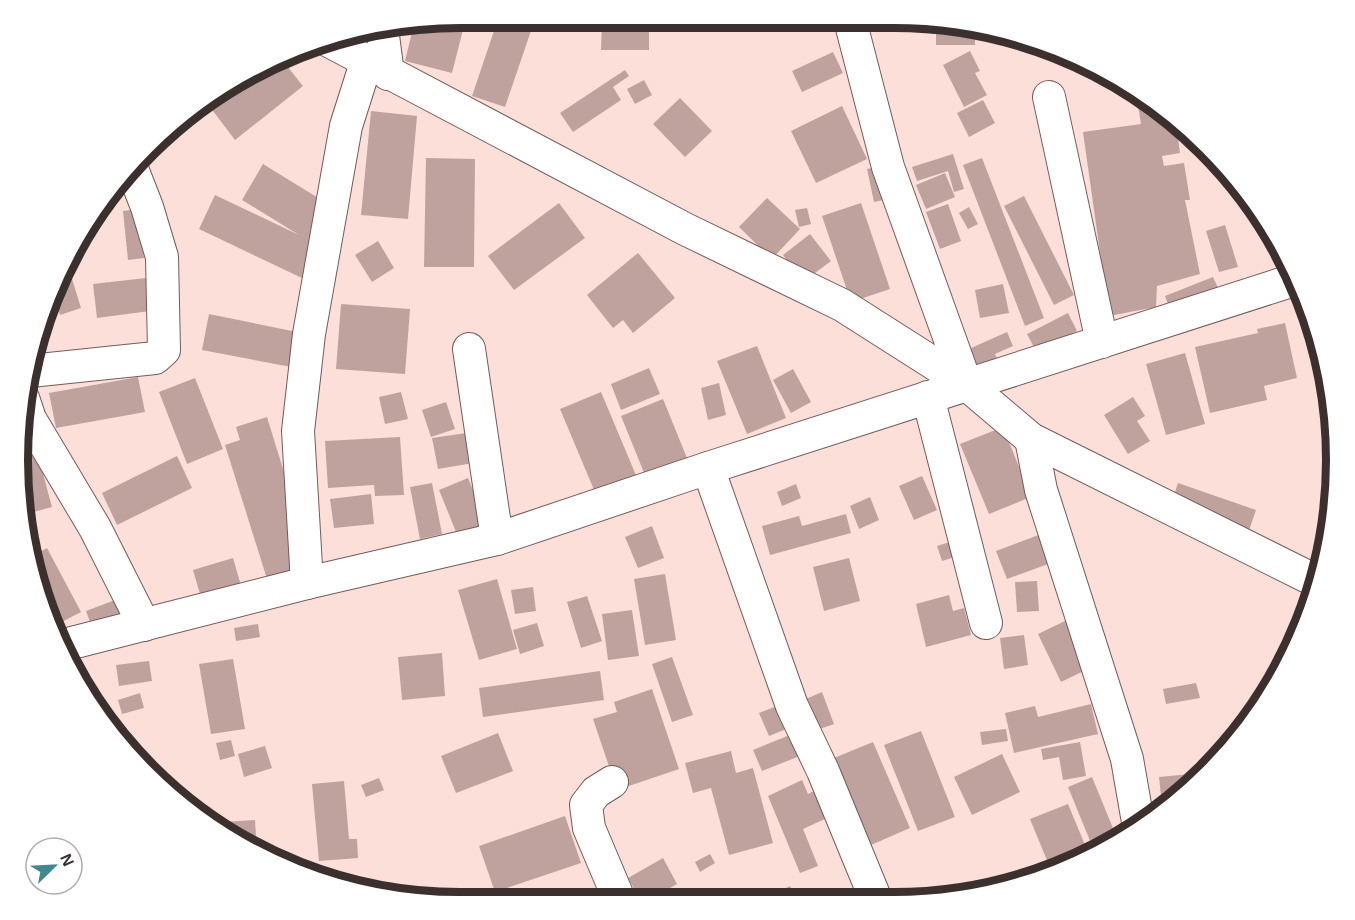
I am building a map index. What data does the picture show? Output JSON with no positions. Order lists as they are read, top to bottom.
{
  "north": "top right"
}
